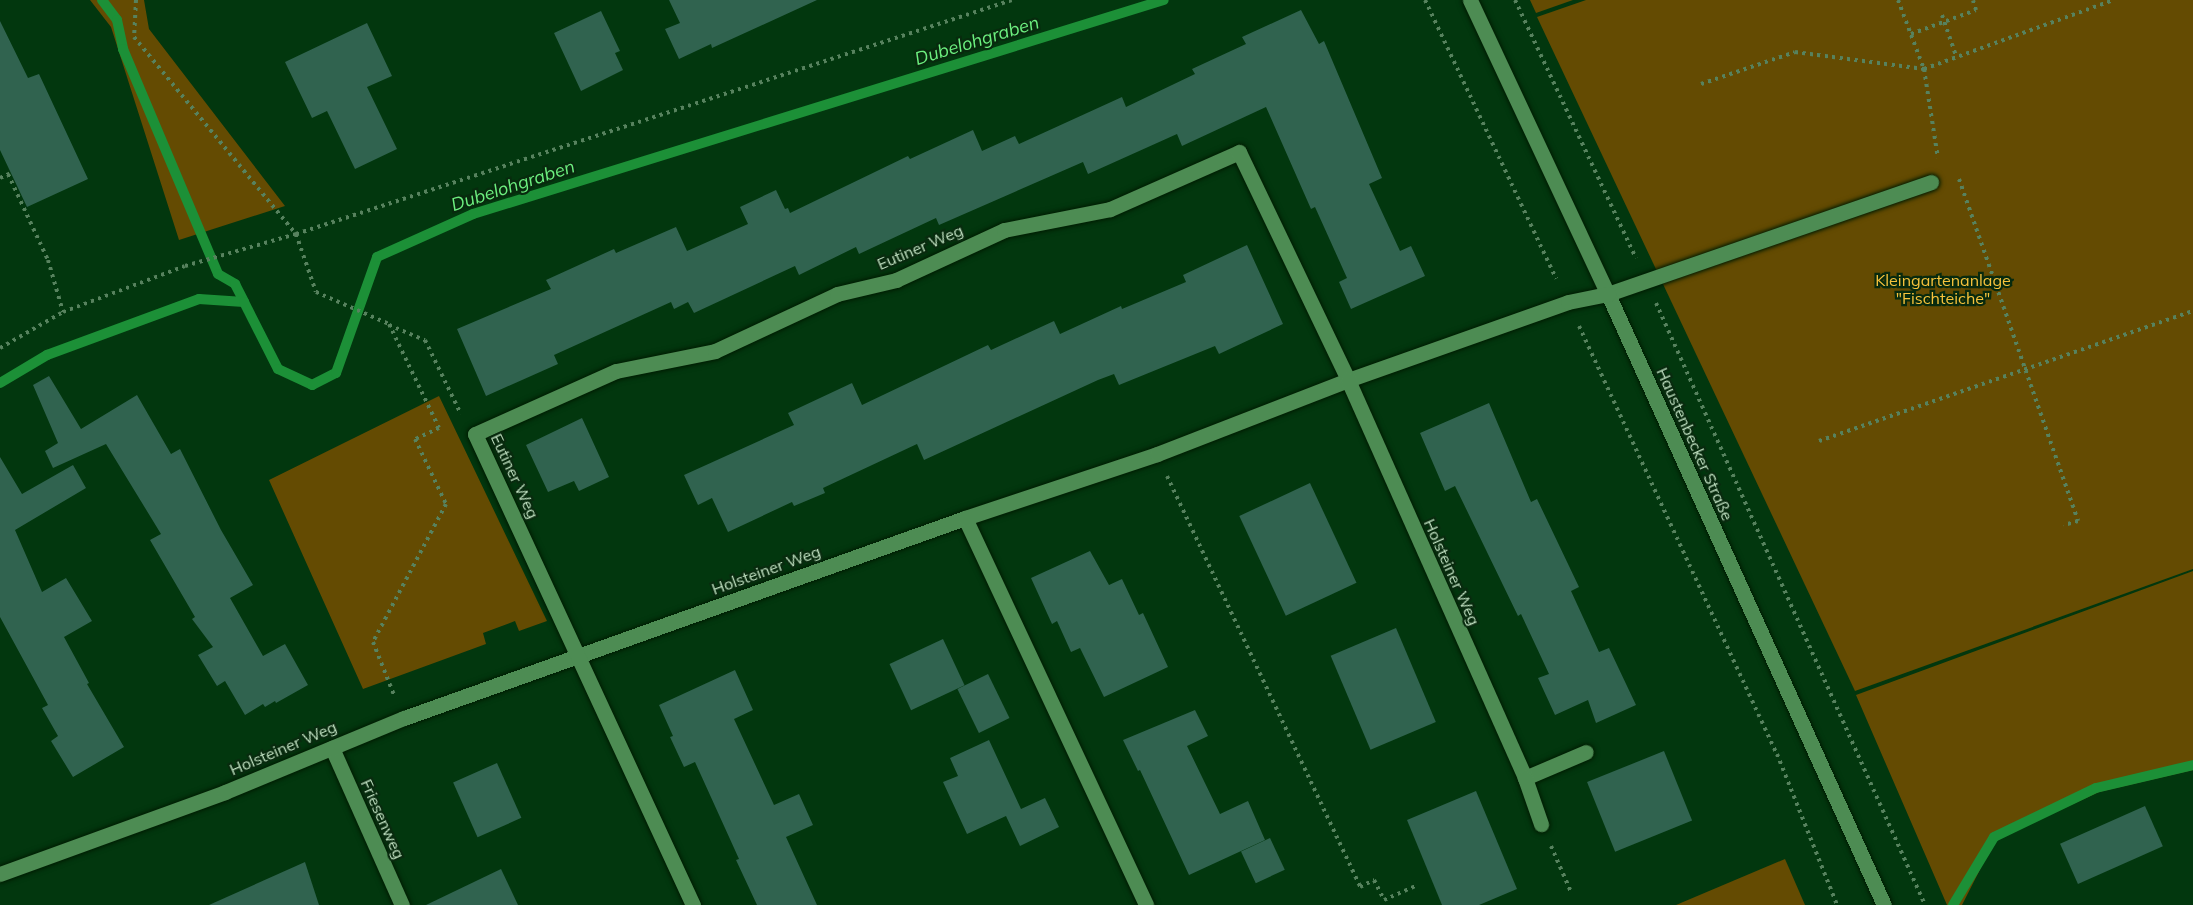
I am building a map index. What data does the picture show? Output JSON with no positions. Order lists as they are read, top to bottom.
{
  "streets": {
    "street": [
      "Eutiner Weg",
      "Haustenbecker Straße",
      "Holsteiner Weg",
      "Friesenweg"
    ]
  },
  "crossings": [
    ["Eutiner Weg", "Holsteiner Weg"],
    ["Haustenbecker Straße", "Holsteiner Weg"],
    ["Holsteiner Weg", "Friesenweg"]
  ],
  "water": ["Dubelohgraben"],
  "parks": ["Kleingartenanlage \"Fischteiche\""]
}
